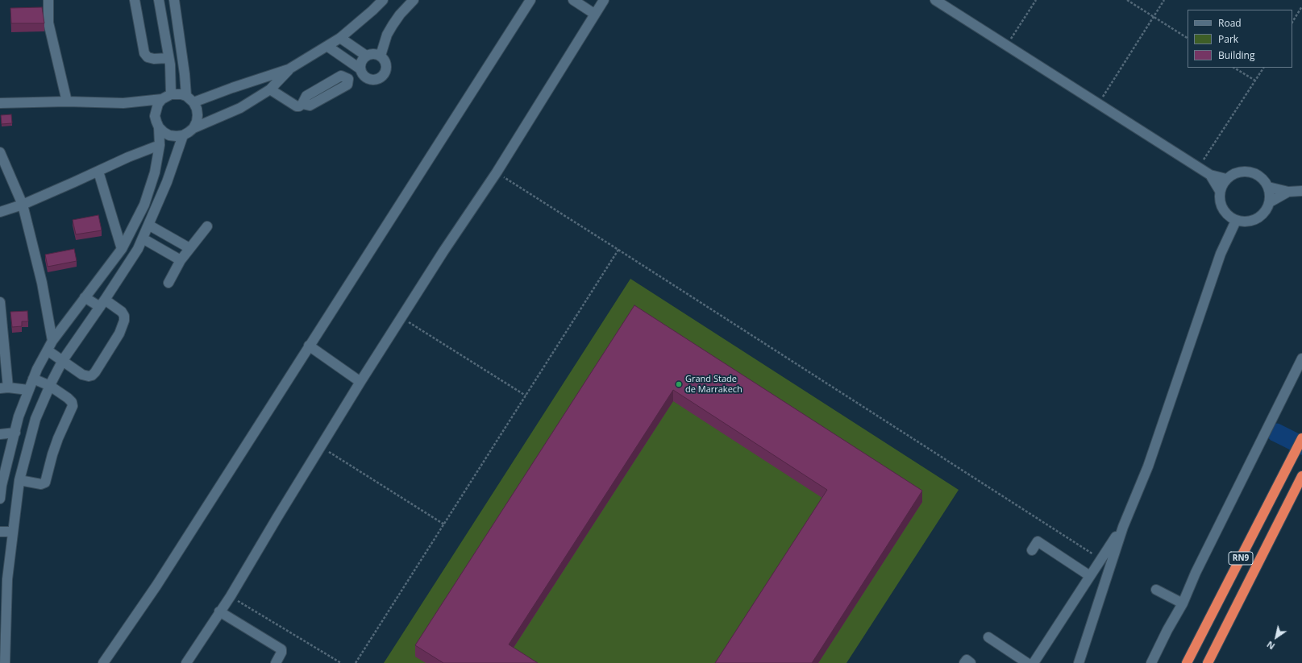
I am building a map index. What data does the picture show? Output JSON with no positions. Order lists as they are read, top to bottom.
{
  "streets": {
    "highway": ["RN9"]
  },
  "places": ["Grand Stade de Marrakech"],
  "legend": ["Road", "Park", "Building"],
  "north": "bottom left"
}
